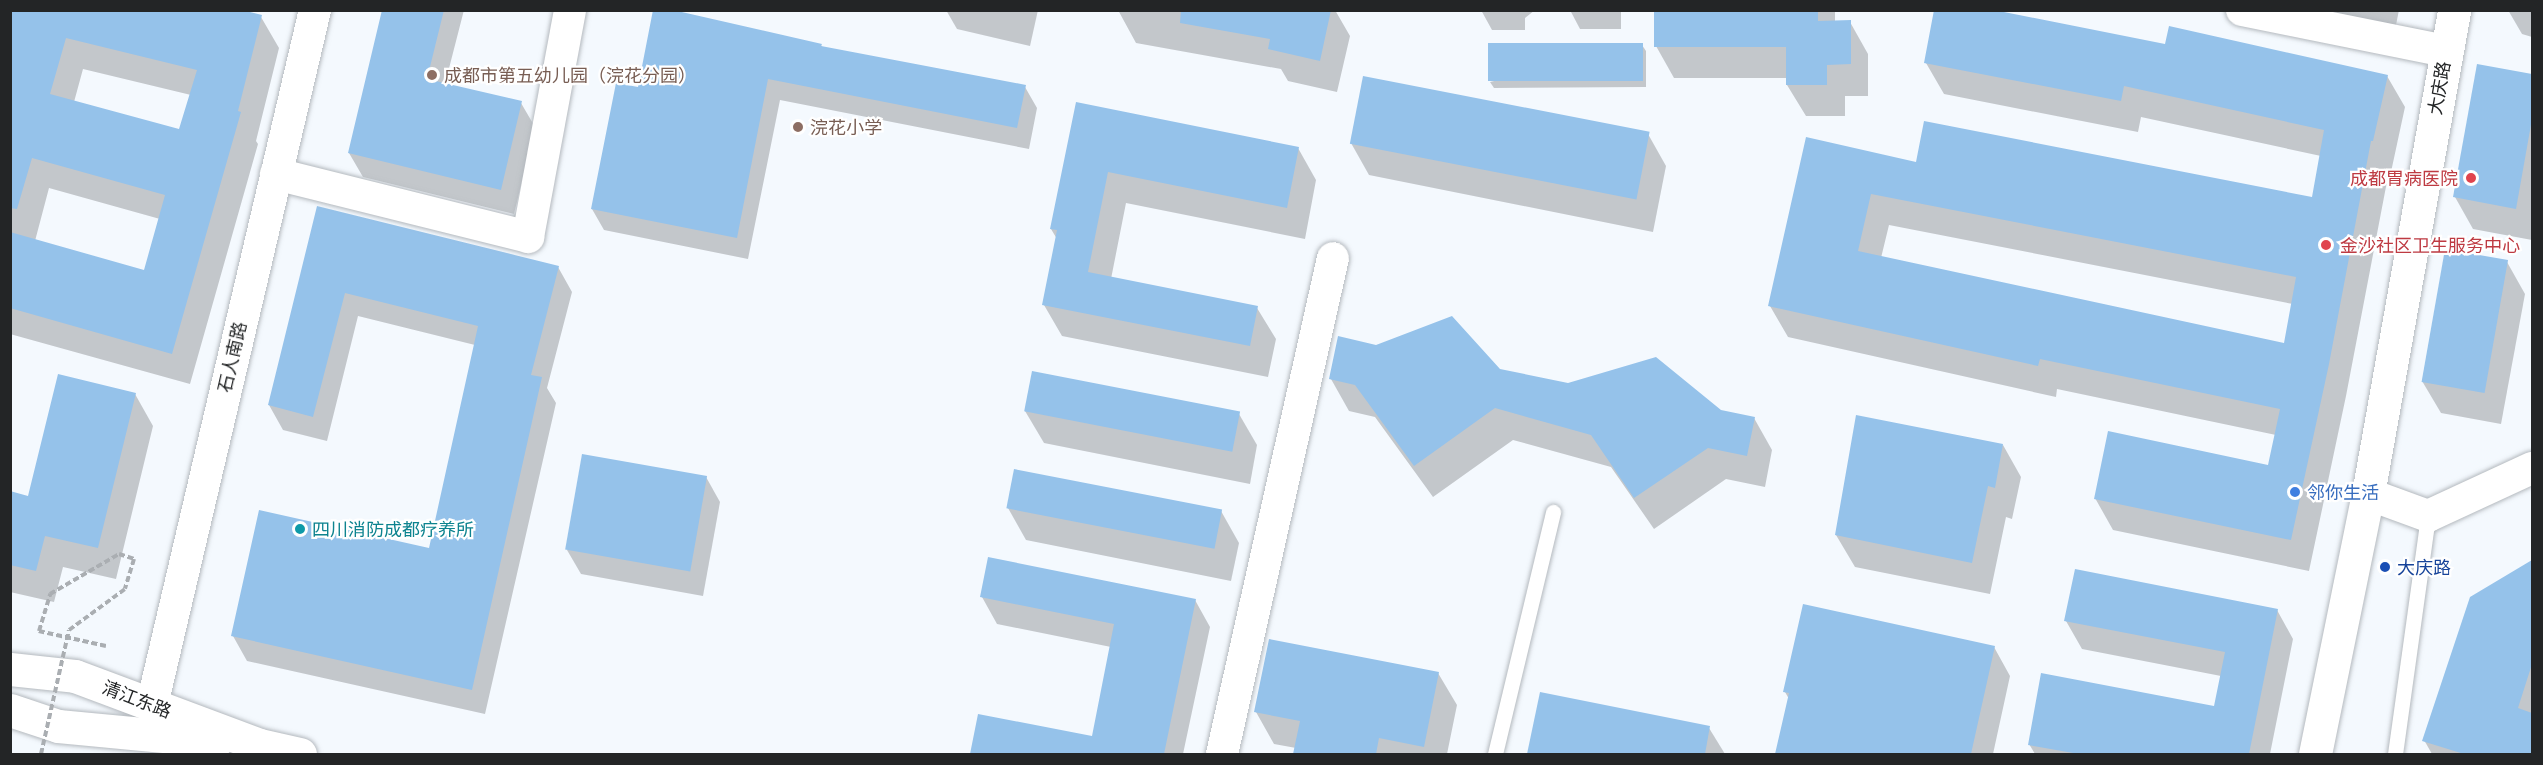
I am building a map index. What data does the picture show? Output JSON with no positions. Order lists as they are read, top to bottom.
{
  "streets": {
    "street": ["大庆路", "石人南路", "清江东路"]
  },
  "crossings": [
    ["石人南路", "清江东路"]
  ],
  "places": [
    "成都市第五幼儿园（浣花分园）",
    "浣花小学",
    "成都胃病医院",
    "金沙社区卫生服务中心",
    "邻你生活",
    "四川消防成都疗养所",
    "大庆路"
  ]
}
